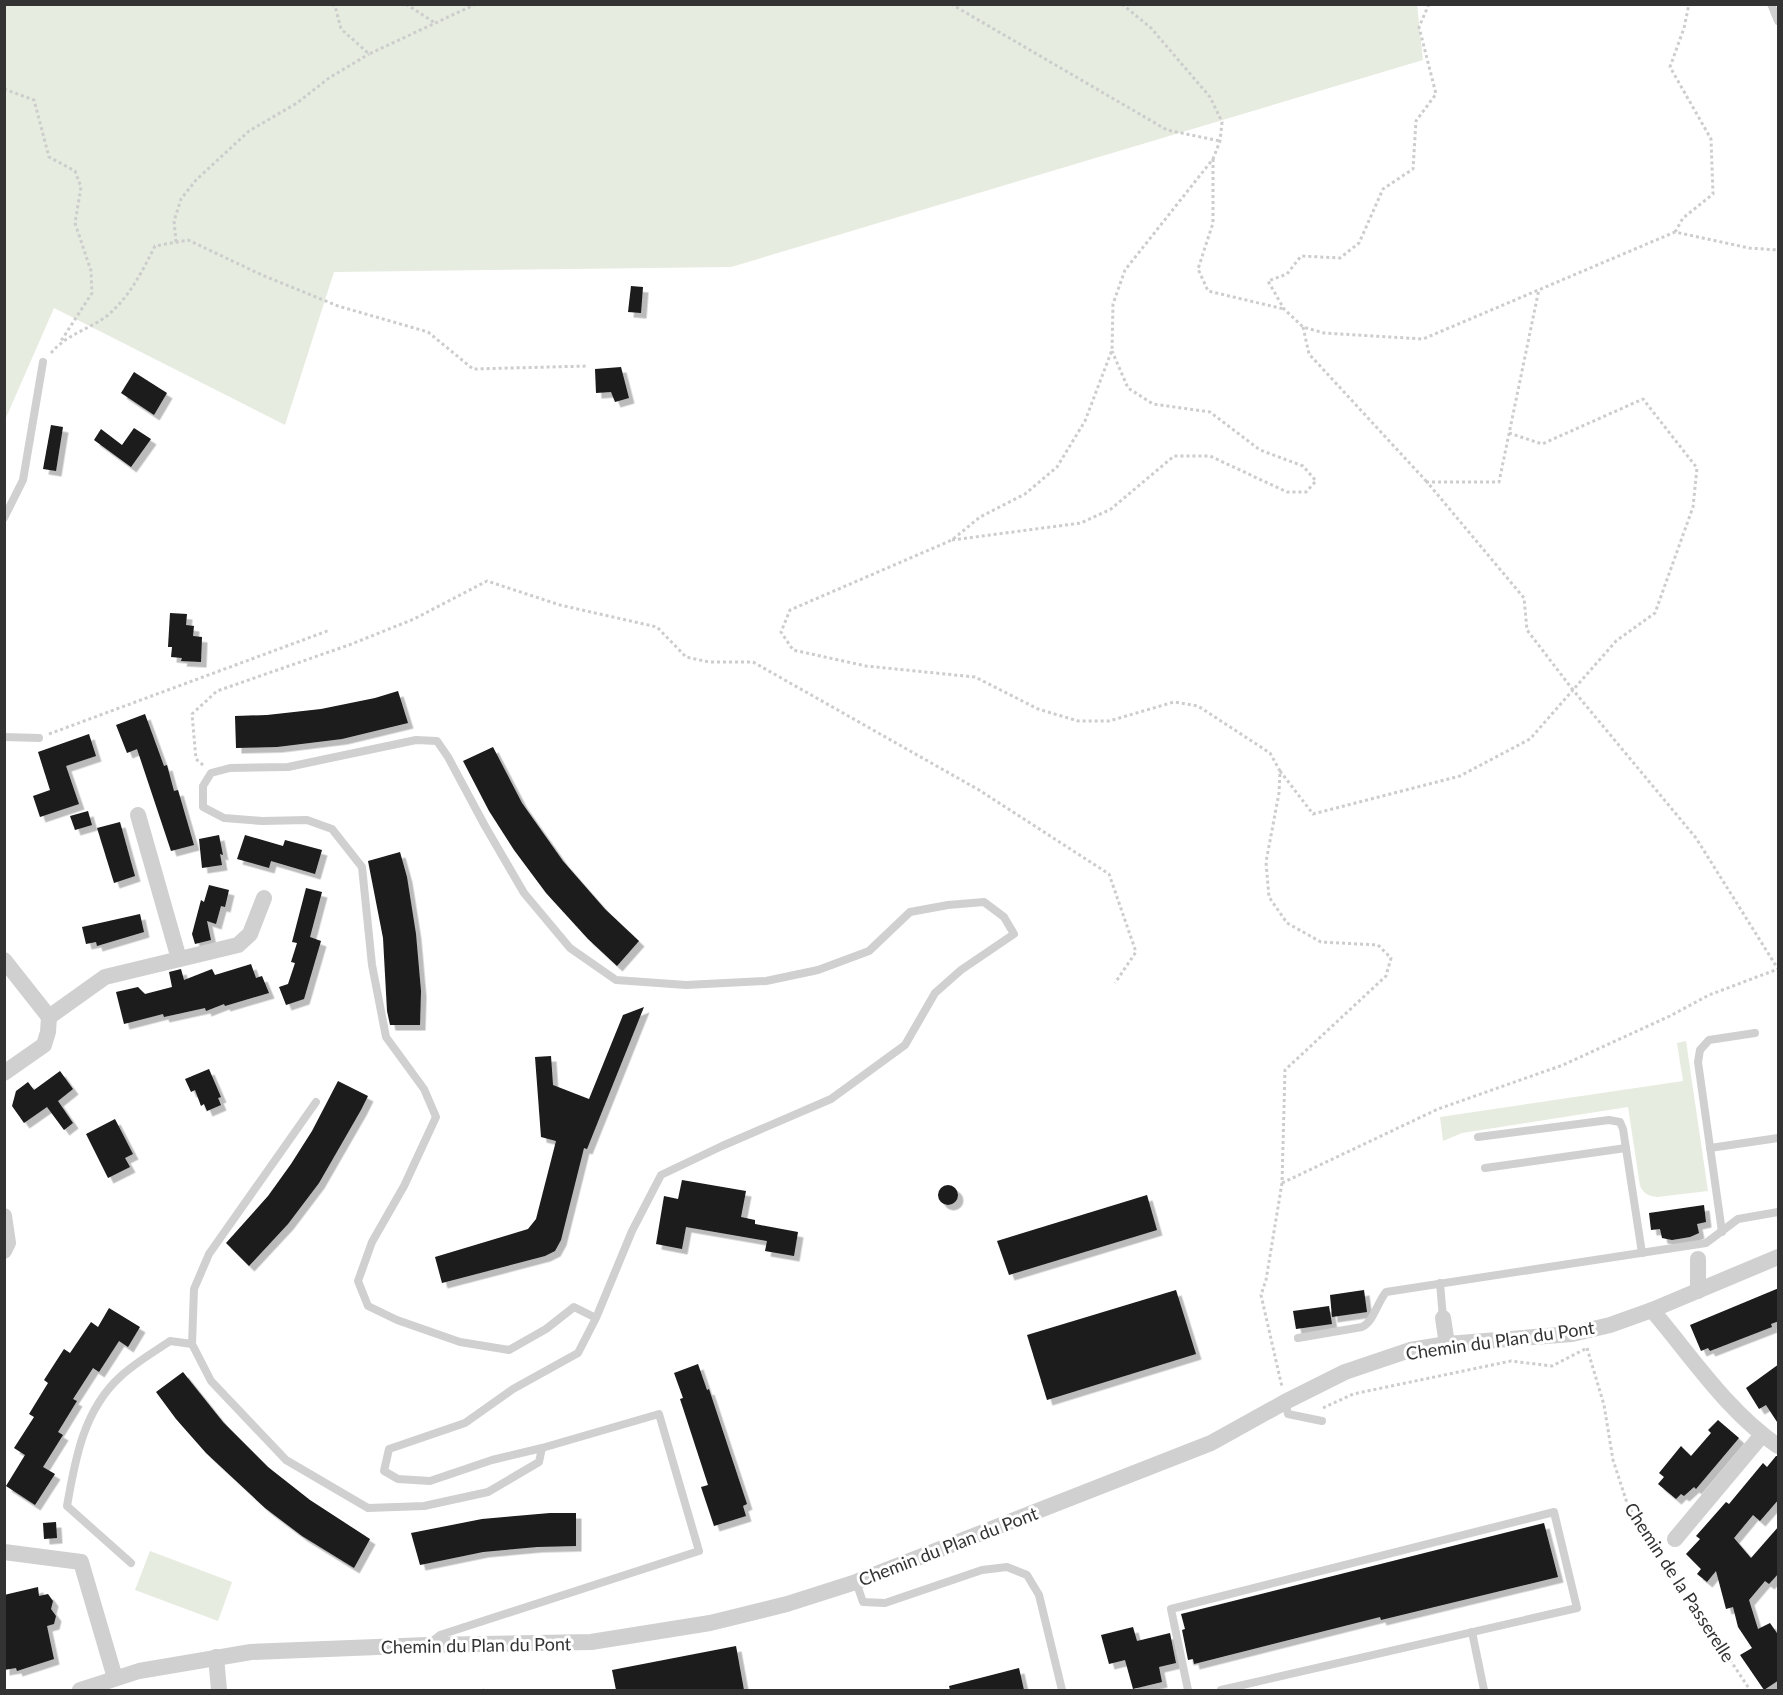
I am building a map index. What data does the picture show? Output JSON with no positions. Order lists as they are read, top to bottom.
{
  "streets": {
    "street": ["Chemin du Plan du Pont"],
    "path": ["Chemin de la Passerelle"]
  },
  "crossings": [
    ["Chemin du Plan du Pont", "Chemin de la Passerelle"]
  ]
}
